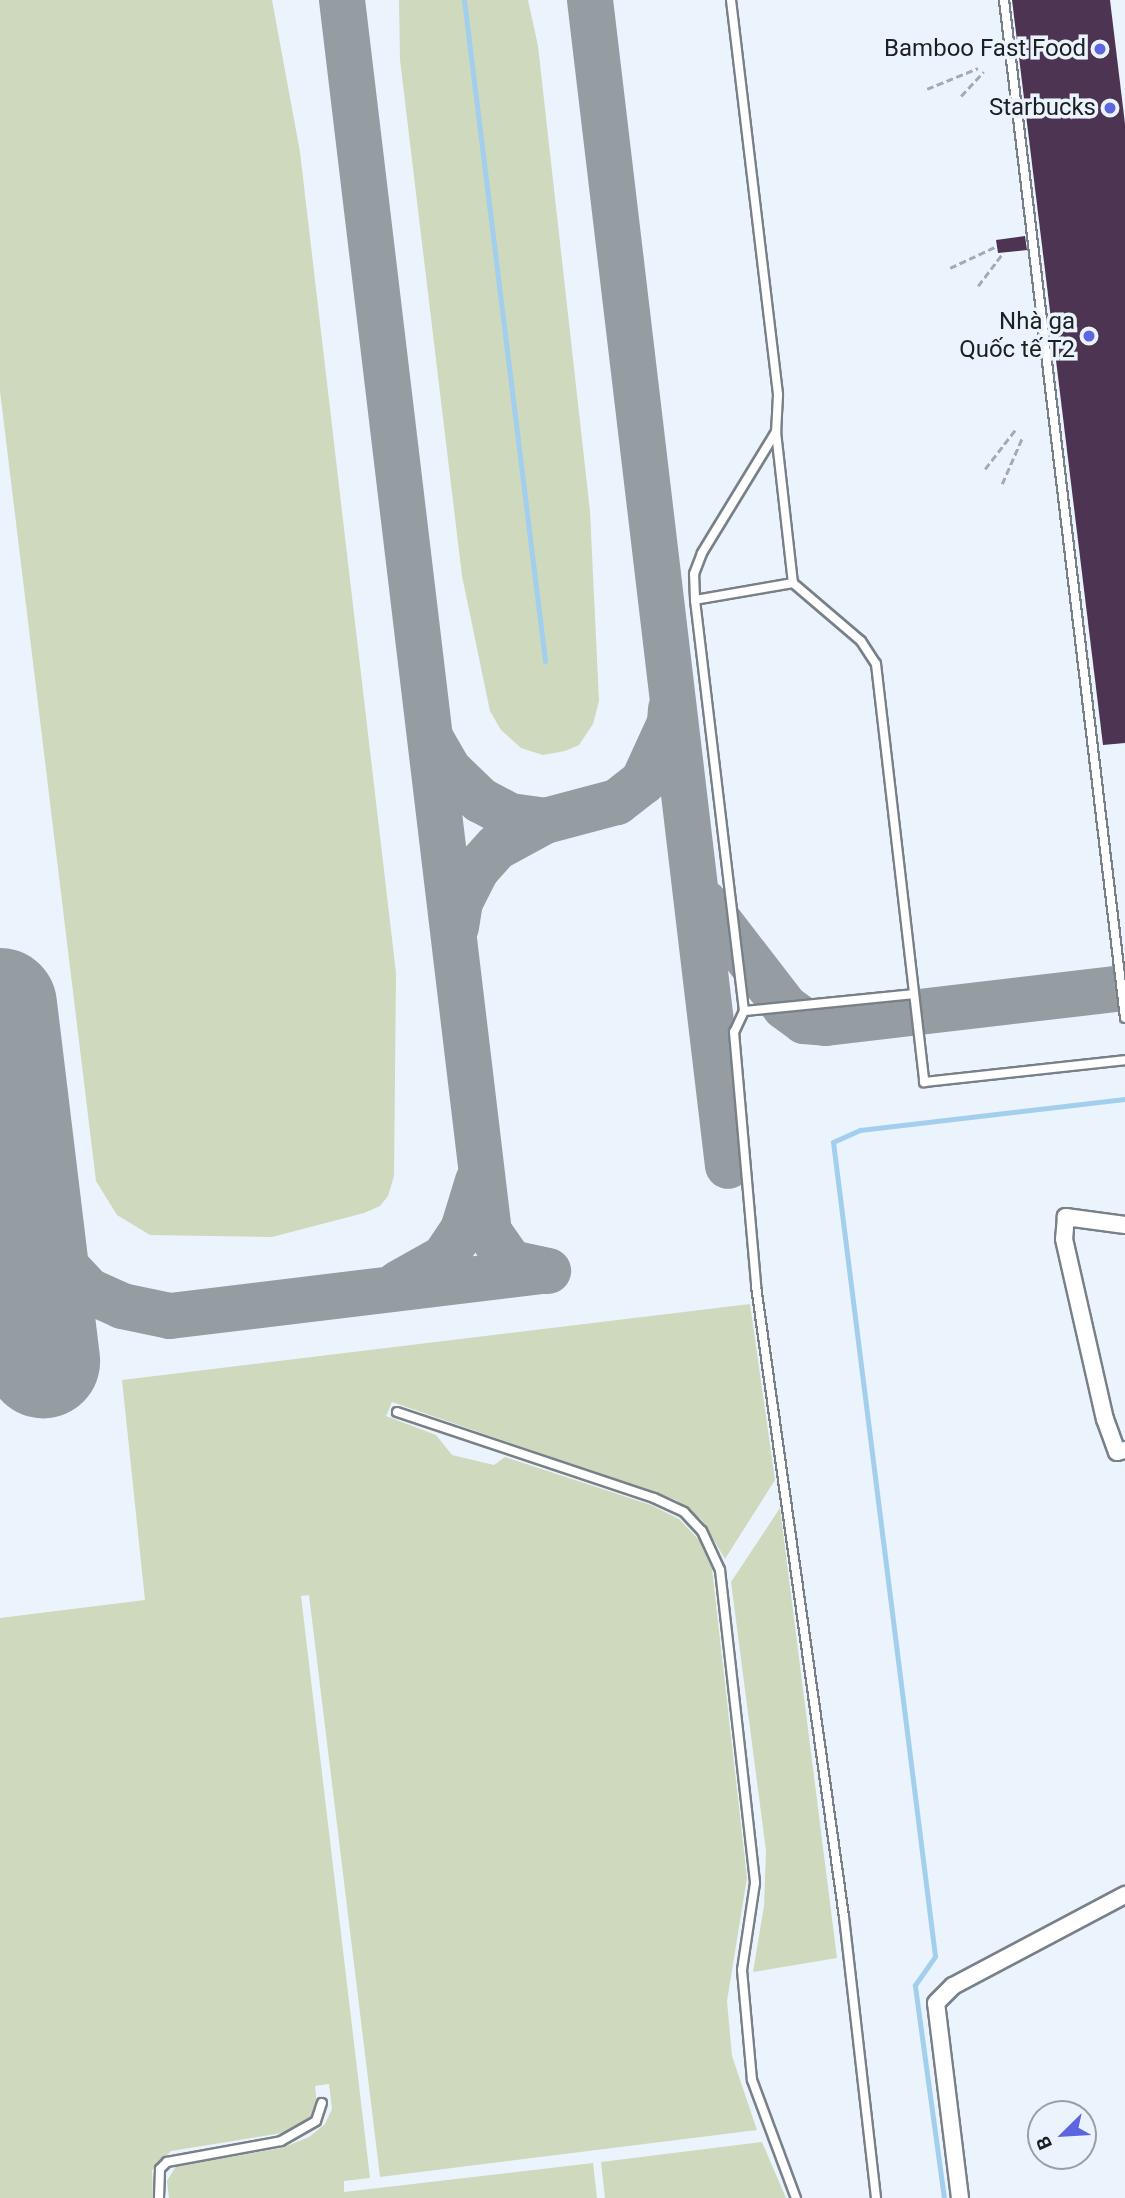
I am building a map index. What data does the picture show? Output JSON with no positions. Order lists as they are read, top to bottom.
{
  "places": ["Bamboo Fast Food", "Starbucks", "Nhà ga Quốc tế T2"],
  "north": "bottom left"
}
